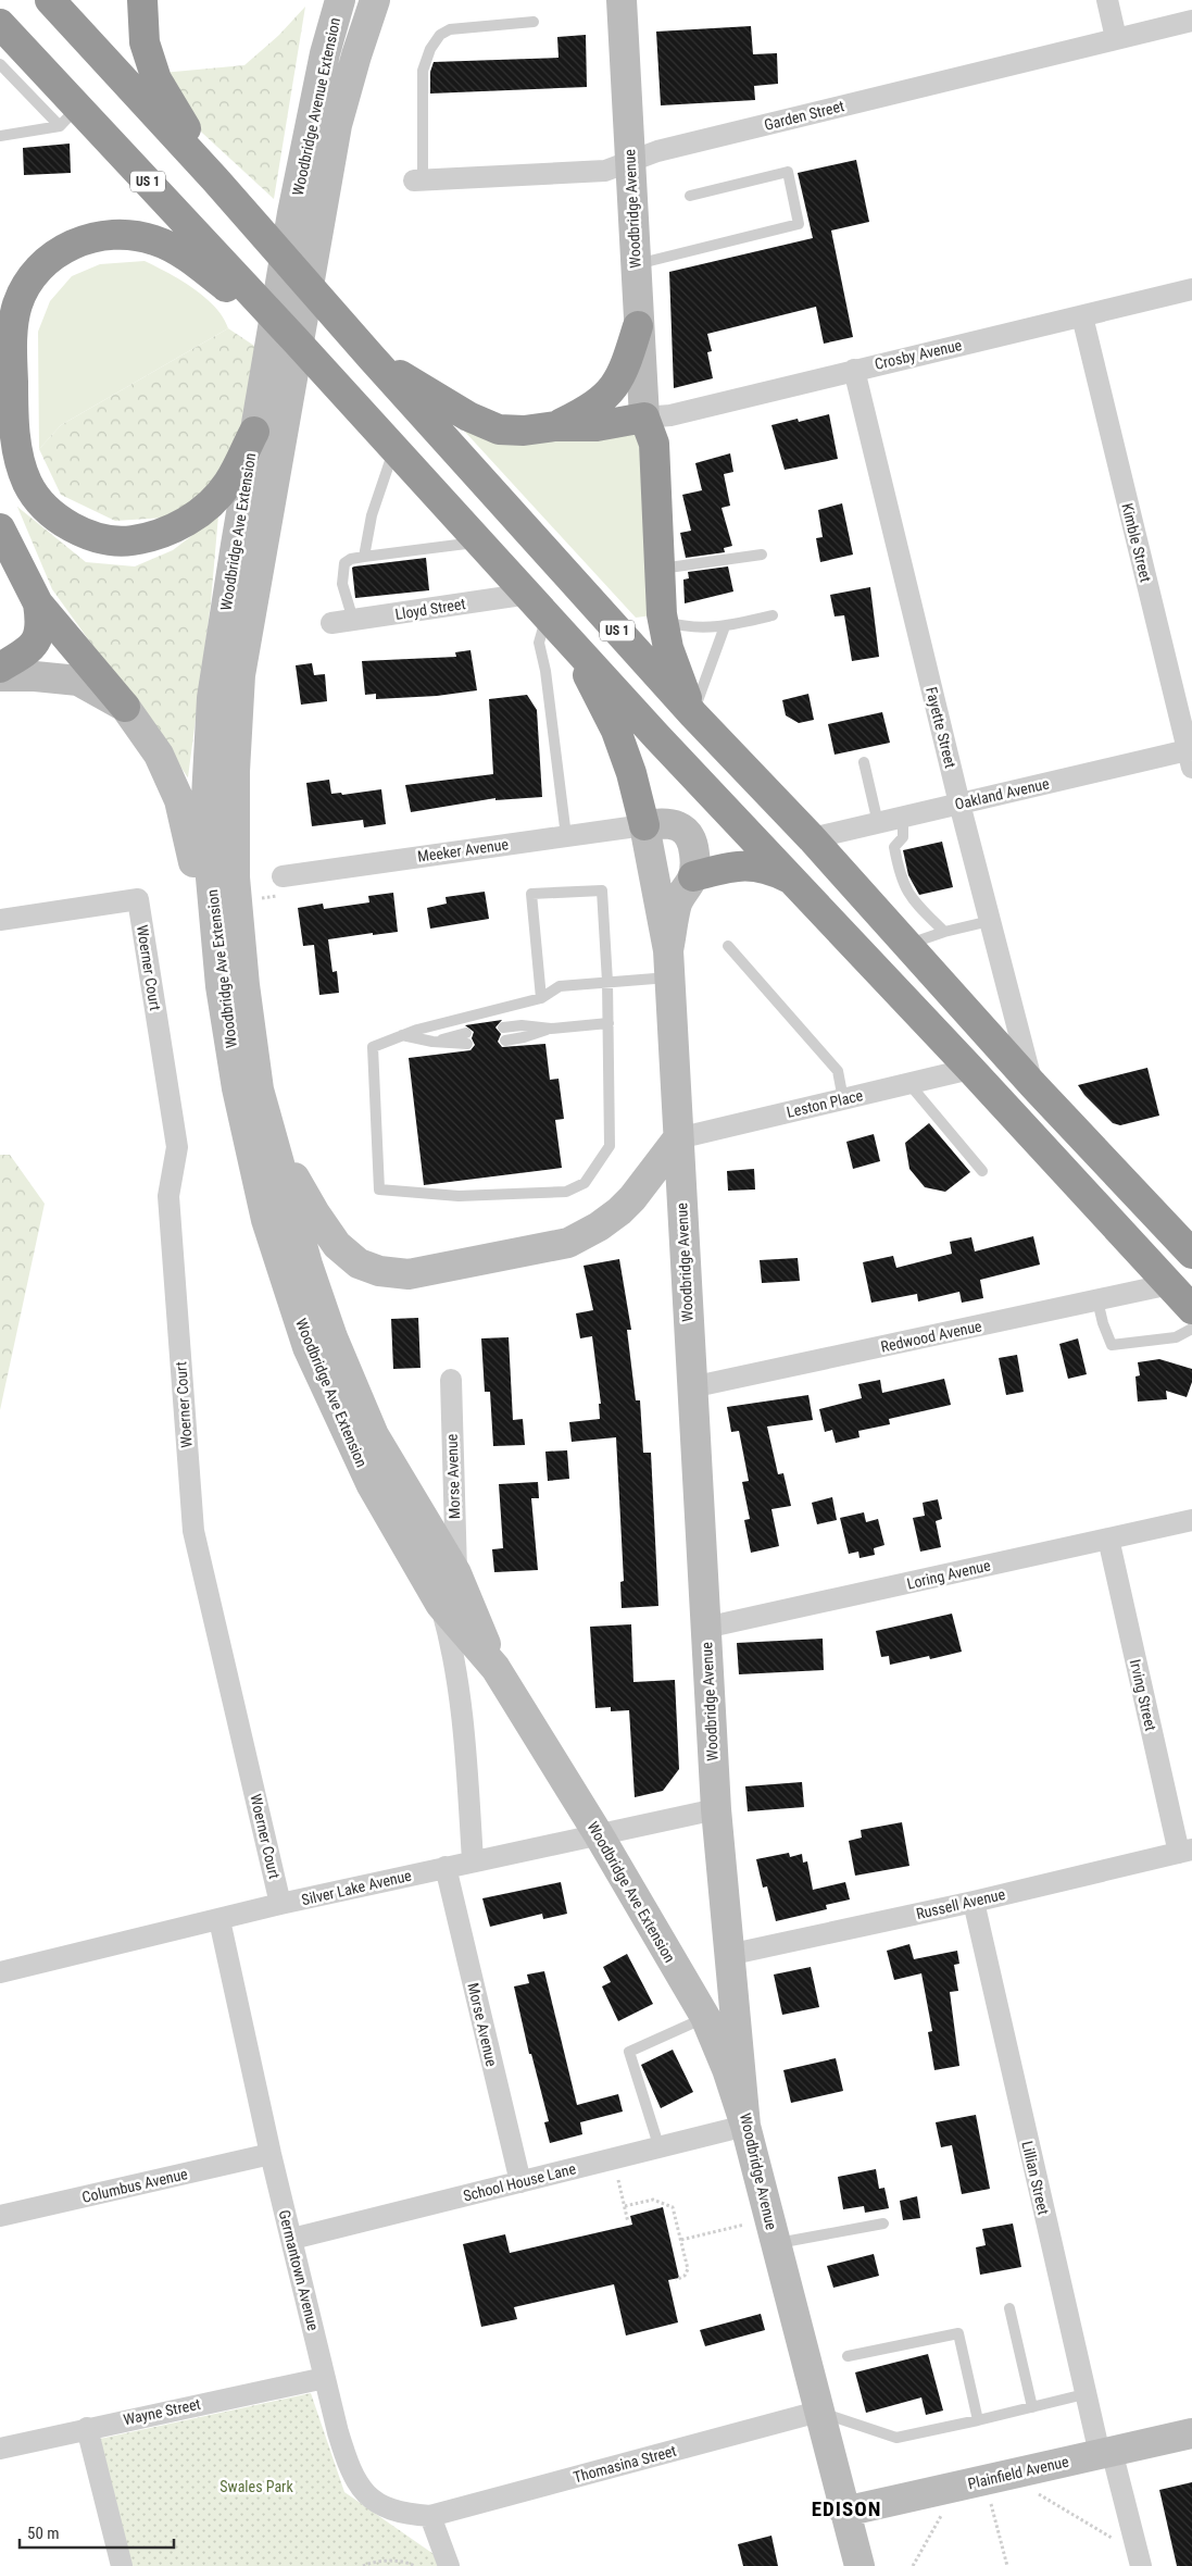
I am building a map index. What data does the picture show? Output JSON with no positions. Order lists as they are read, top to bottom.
{
  "streets": {
    "highway": ["US 1"],
    "main road": [
      "Woodbridge Avenue Extension",
      "Woodbridge Avenue",
      "Woodbridge Ave Extension",
      "Plainfield Avenue"
    ],
    "street": [
      "Garden Street",
      "Crosby Avenue",
      "Kimble Street",
      "Lloyd Street",
      "Fayette Street",
      "Oakland Avenue",
      "Meeker Avenue",
      "Woerner Court",
      "Leston Place",
      "Redwood Avenue",
      "Morse Avenue",
      "Loring Avenue",
      "Irving Street",
      "Silver Lake Avenue",
      "Russell Avenue",
      "Lillian Street",
      "School House Lane",
      "Columbus Avenue",
      "Germantown Avenue",
      "Wayne Street",
      "Thomasina Street"
    ]
  },
  "crossings": [
    ["Woodbridge Avenue Extension", "Woodbridge Ave Extension"],
    ["Garden Street", "Woodbridge Avenue"],
    ["US 1", "Lloyd Street"],
    ["US 1", "Fayette Street"],
    ["US 1", "Oakland Avenue"],
    ["US 1", "Leston Place"],
    ["US 1", "Redwood Avenue"],
    ["Woodbridge Avenue", "Crosby Avenue"],
    ["Woodbridge Avenue", "Woodbridge Ave Extension"],
    ["Woodbridge Avenue", "Meeker Avenue"],
    ["Woodbridge Avenue", "Leston Place"],
    ["Woodbridge Avenue", "Redwood Avenue"],
    ["Woodbridge Avenue", "Loring Avenue"],
    ["Woodbridge Avenue", "Silver Lake Avenue"],
    ["Woodbridge Avenue", "Russell Avenue"],
    ["Woodbridge Avenue", "School House Lane"],
    ["Woodbridge Avenue", "Thomasina Street"],
    ["Woodbridge Avenue", "Plainfield Avenue"],
    ["Crosby Avenue", "Kimble Street"],
    ["Crosby Avenue", "Fayette Street"],
    ["Woodbridge Ave Extension", "Morse Avenue"],
    ["Woodbridge Ave Extension", "Silver Lake Avenue"],
    ["Woodbridge Ave Extension", "School House Lane"],
    ["Kimble Street", "Oakland Avenue"],
    ["Fayette Street", "Oakland Avenue"],
    ["Woerner Court", "Silver Lake Avenue"],
    ["Morse Avenue", "Silver Lake Avenue"],
    ["Morse Avenue", "School House Lane"],
    ["Loring Avenue", "Irving Street"],
    ["Irving Street", "Russell Avenue"],
    ["Silver Lake Avenue", "Germantown Avenue"],
    ["Russell Avenue", "Lillian Street"],
    ["Lillian Street", "Plainfield Avenue"],
    ["School House Lane", "Germantown Avenue"],
    ["Columbus Avenue", "Germantown Avenue"],
    ["Germantown Avenue", "Wayne Street"],
    ["Germantown Avenue", "Thomasina Street"]
  ],
  "districts": ["EDISON"],
  "parks": ["Swales Park"],
  "scale_bar": "50 m"
}
